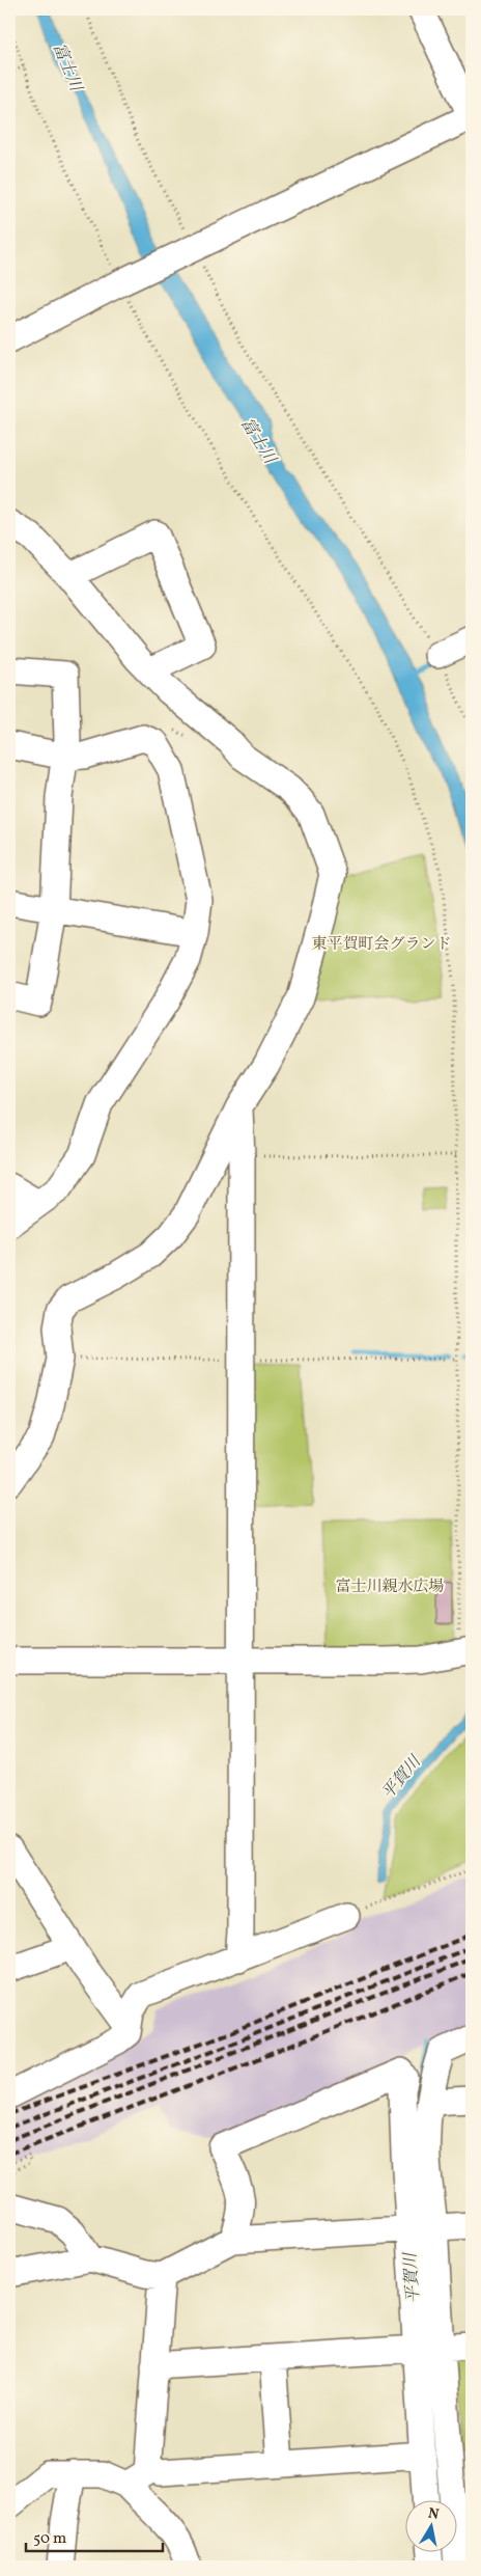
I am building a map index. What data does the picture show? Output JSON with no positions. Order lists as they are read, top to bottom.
{
  "water": ["富士川", "平賀川"],
  "parks": ["東平賀町会グランド", "富士川親水広場"],
  "scale_bar": "50 m",
  "north": "top"
}
